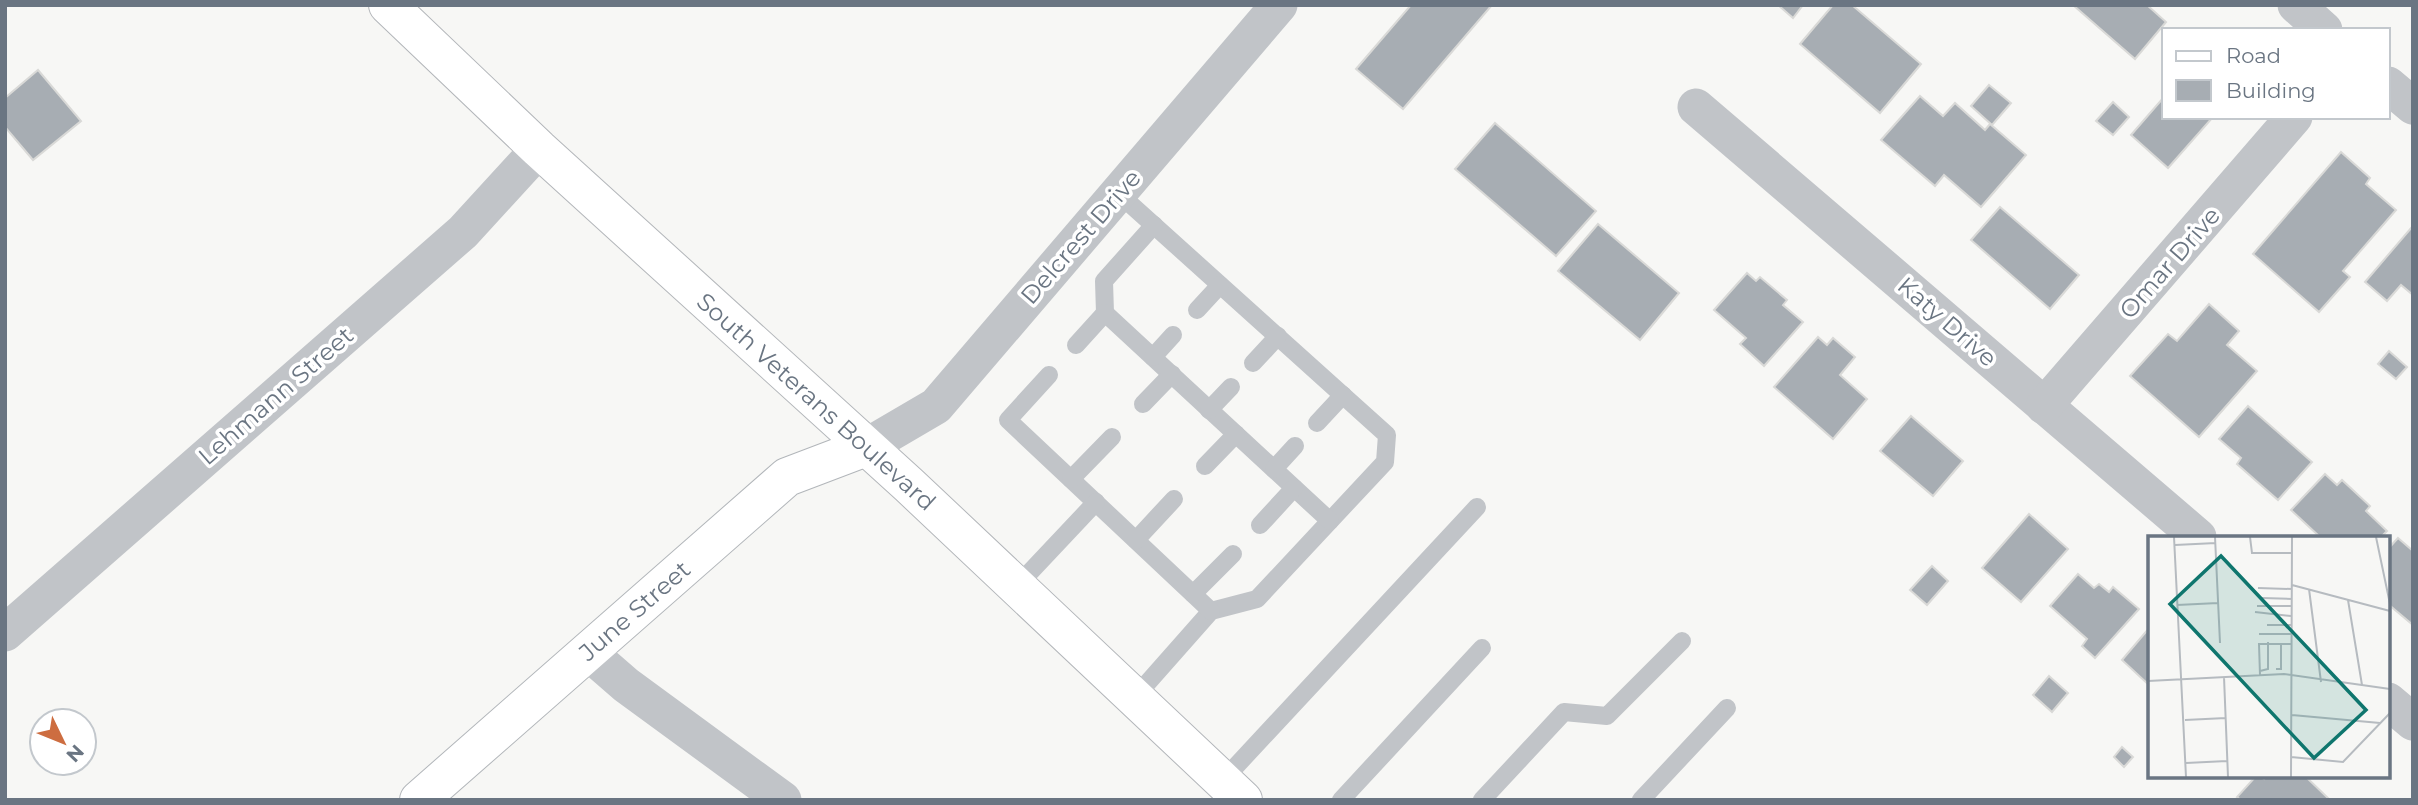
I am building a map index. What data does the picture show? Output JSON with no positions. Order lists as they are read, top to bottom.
{
  "streets": {
    "main road": ["South Veterans Boulevard", "June Street"],
    "street": [
      "Delcrest Drive",
      "Omar Drive",
      "Katy Drive",
      "Lehmann Street"
    ]
  },
  "crossings": [
    ["Delcrest Drive", "South Veterans Boulevard"],
    ["Delcrest Drive", "June Street"],
    ["Omar Drive", "Katy Drive"],
    ["Lehmann Street", "South Veterans Boulevard"],
    ["South Veterans Boulevard", "June Street"]
  ],
  "legend": ["Road", "Building"],
  "north": "bottom right"
}
